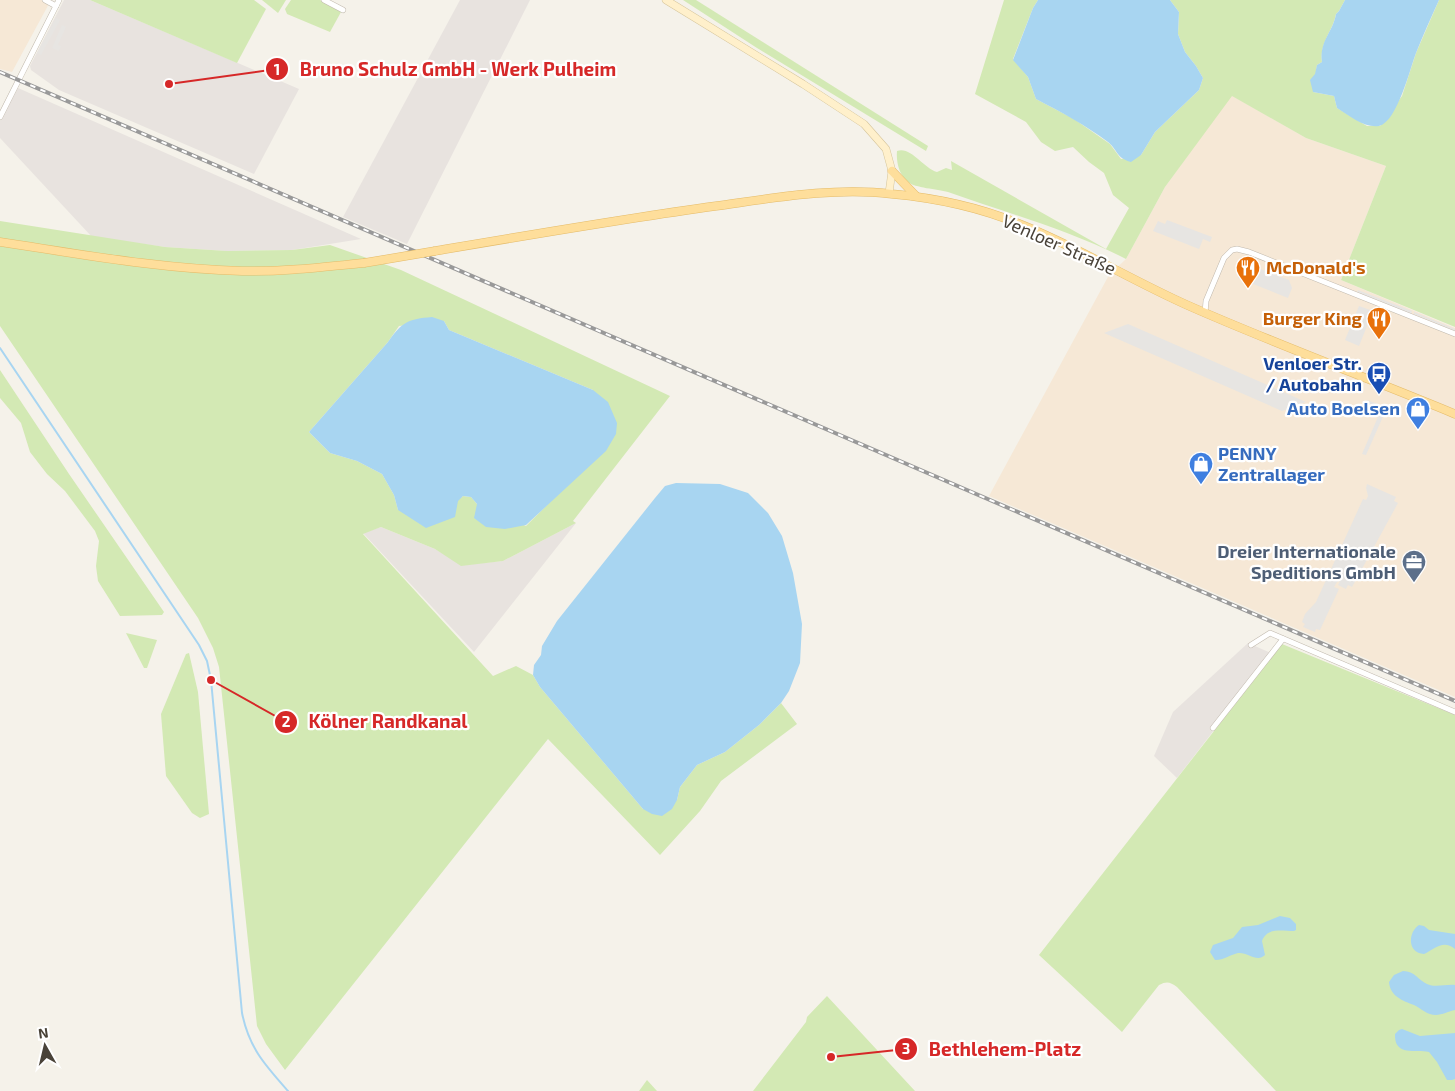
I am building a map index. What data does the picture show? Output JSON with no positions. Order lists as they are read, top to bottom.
{
  "streets": {
    "main road": ["Venloer Straße"]
  },
  "places": {
    "other": ["Bruno Schulz GmbH - Werk Pulheim", "Kölner Randkanal", "Bethlehem-Platz"],
    "restaurant": ["McDonald's", "Burger King"],
    "bus stop": ["Venloer Str. / Autobahn"],
    "shop": ["Auto Boelsen", "PENNY Zentrallager"],
    "office": ["Dreier Internationale Speditions GmbH"]
  },
  "north": "top"
}
